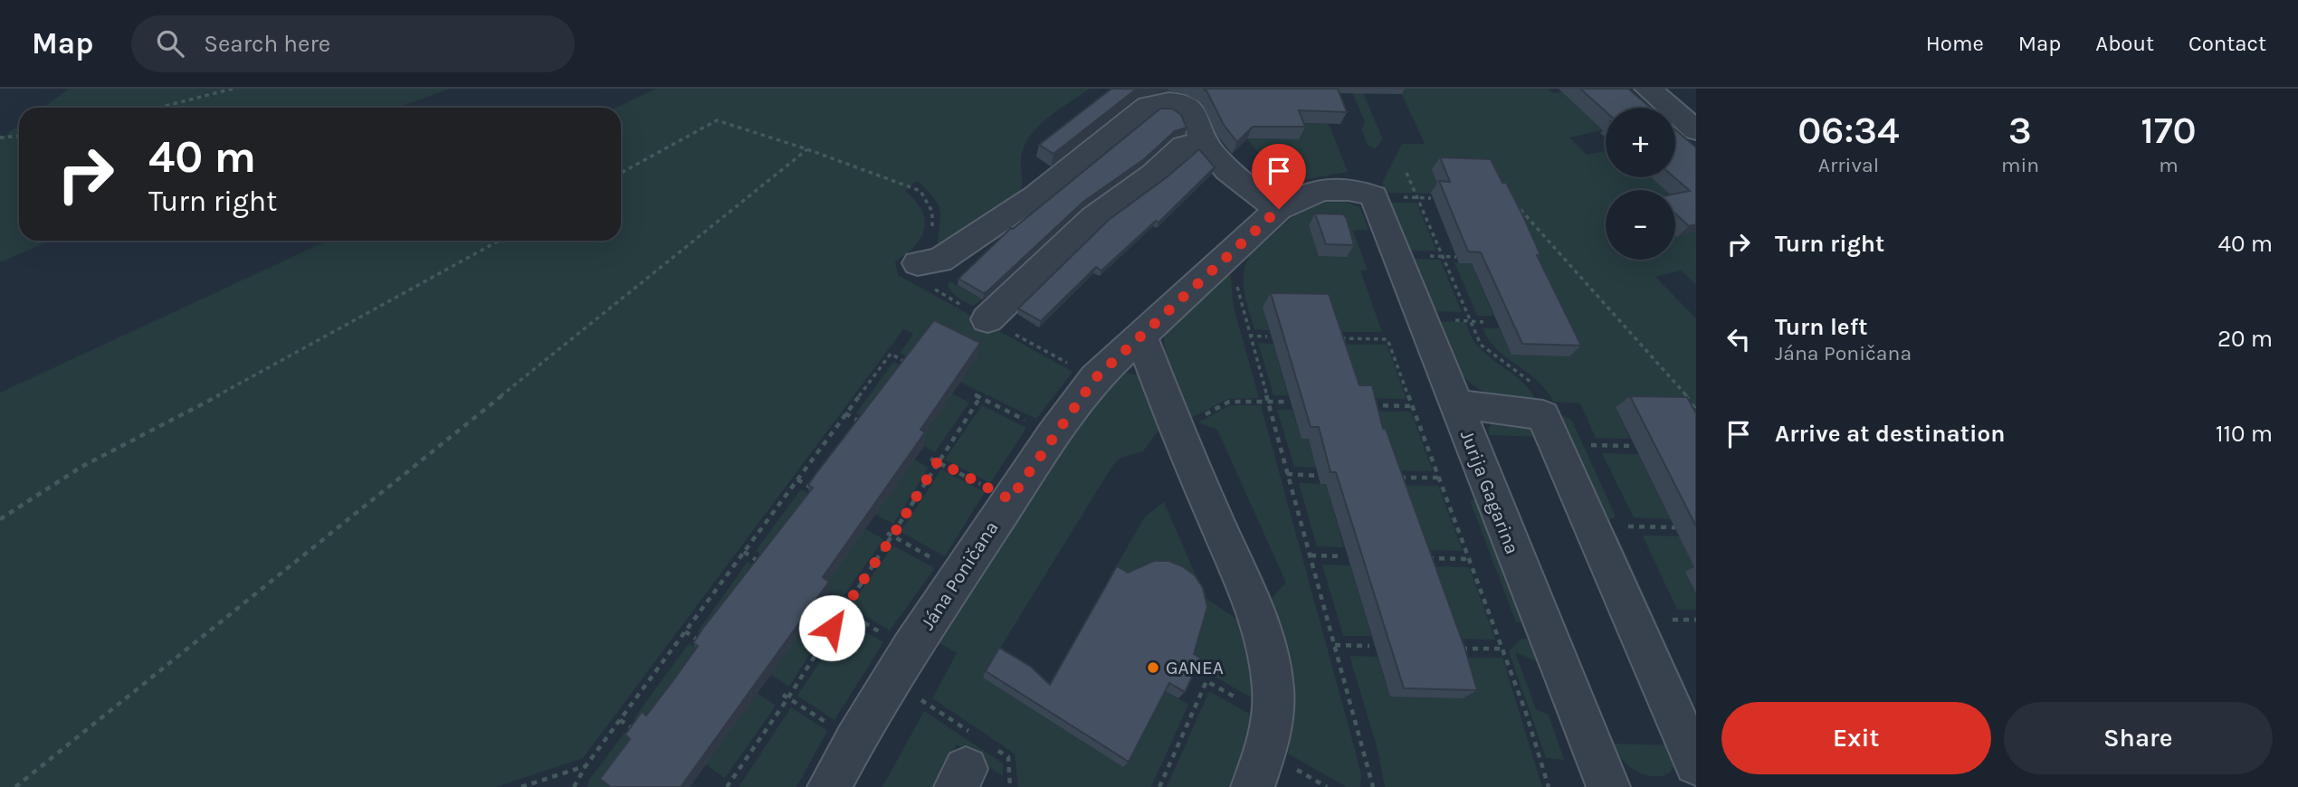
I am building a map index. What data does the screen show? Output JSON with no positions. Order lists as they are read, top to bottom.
{
  "streets": {
    "street": ["Jurija Gagarina", "Jána Poničana"]
  },
  "crossings": [
    ["Jurija Gagarina", "Jána Poničana"]
  ],
  "places": ["GANEA"],
  "page": {
    "header": "Map",
    "search": "Search here",
    "nav": [
      "Home",
      "Map",
      "About",
      "Contact"
    ],
    "eta": [
      "06:34",
      "Arrival",
      "3",
      "min",
      "170",
      "m"
    ],
    "map_buttons": ["+", "−"],
    "turn": ["40 m", "Turn right"],
    "list": [
      {
        "name": "Turn right",
        "value": "40 m"
      },
      {
        "name": "Turn left",
        "note": "Jána Poničana",
        "value": "20 m"
      },
      {
        "name": "Arrive at destination",
        "value": "110 m"
      }
    ],
    "buttons": ["Exit", "Share"]
  }
}
